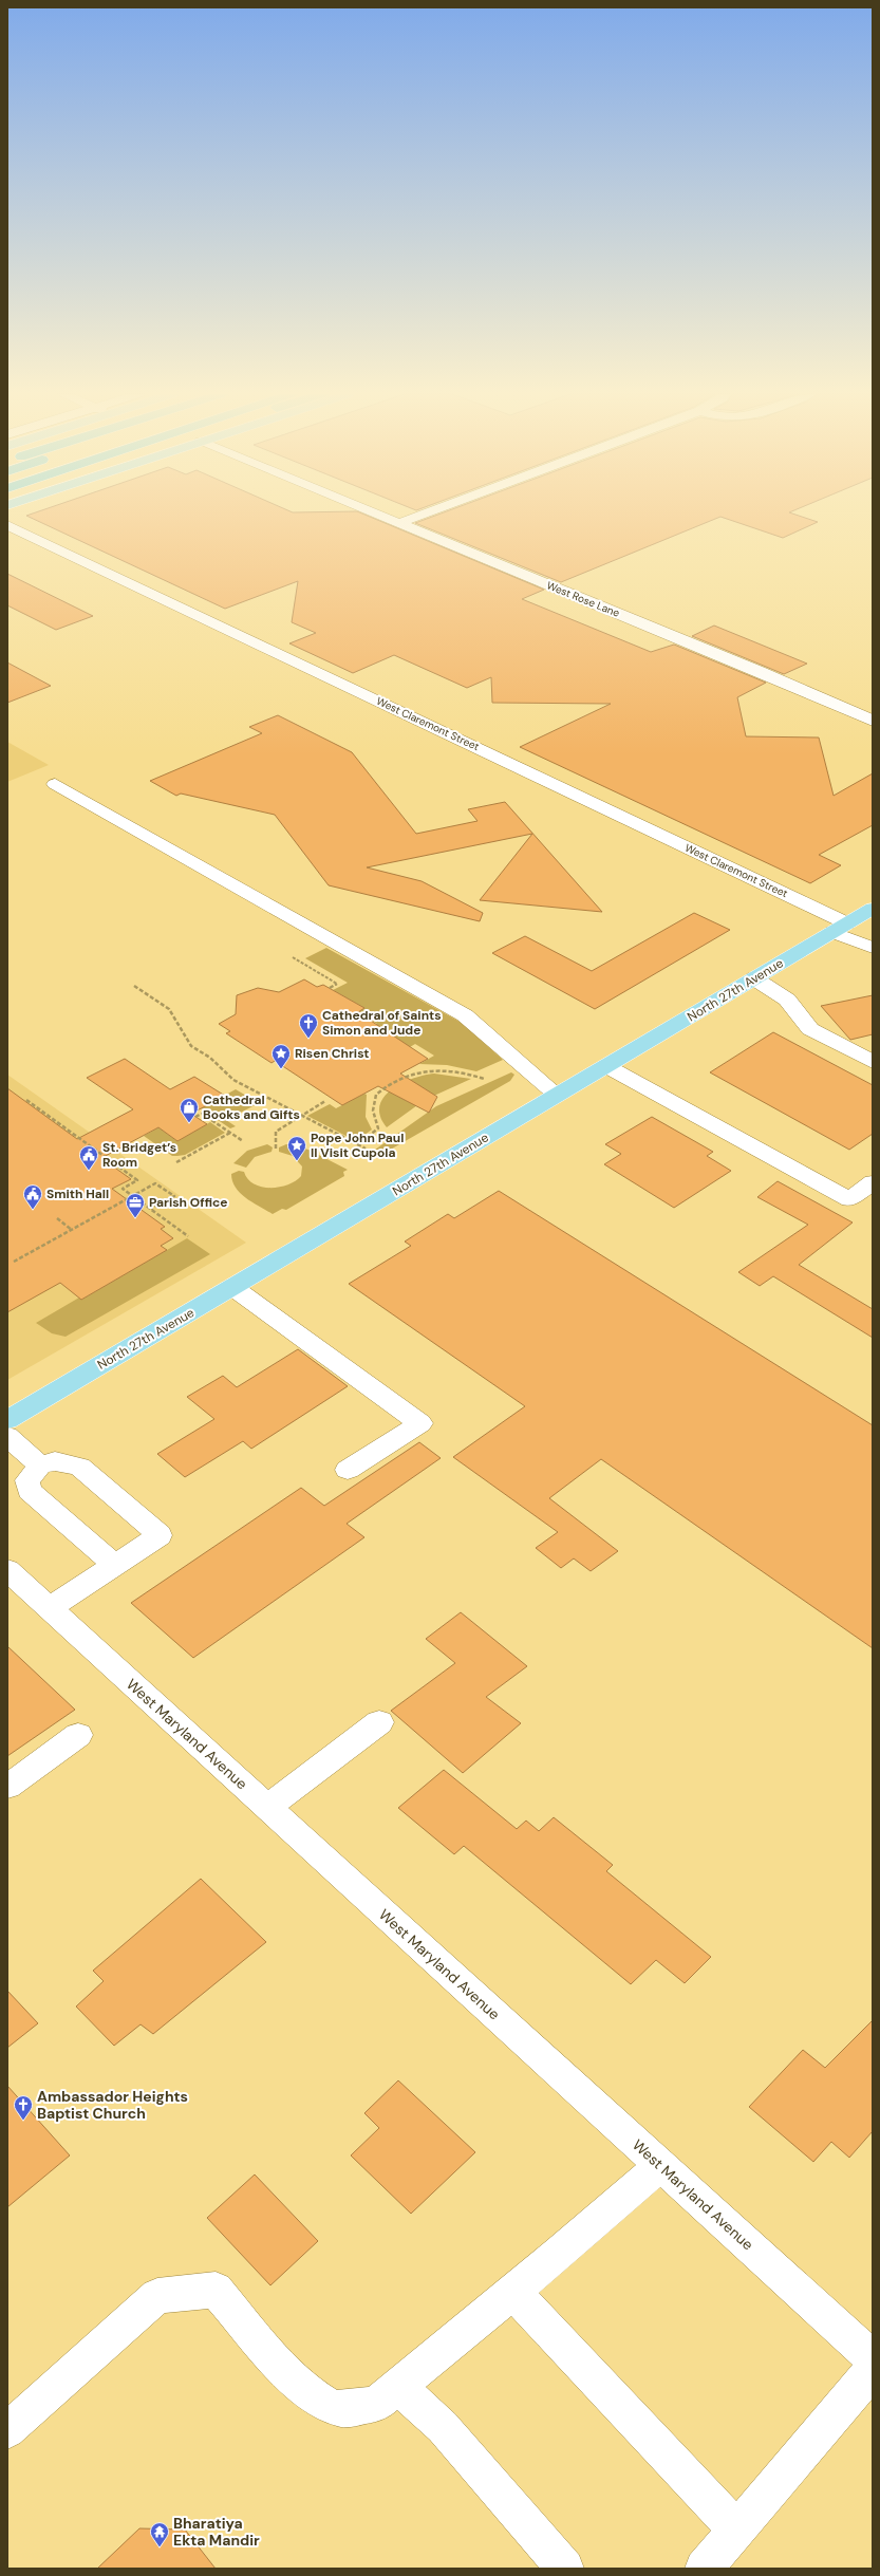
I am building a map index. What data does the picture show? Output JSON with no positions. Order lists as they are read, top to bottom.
{
  "streets": {
    "main road": ["North 27th Avenue"],
    "street": ["West Rose Lane", "West Claremont Street", "West Maryland Avenue"]
  },
  "crossings": [
    ["West Claremont Street", "North 27th Avenue"]
  ],
  "places": {
    "church": ["Cathedral of Saints Simon and Jude", "Ambassador Heights Baptist Church"],
    "place": ["Risen Christ", "Pope John Paul II Visit Cupola"],
    "shop": ["Cathedral Books and Gifts"],
    "public building": ["St. Bridget’s Room", "Smith Hall"],
    "office": ["Parish Office"],
    "temple": ["Bharatiya Ekta Mandir"]
  }
}
